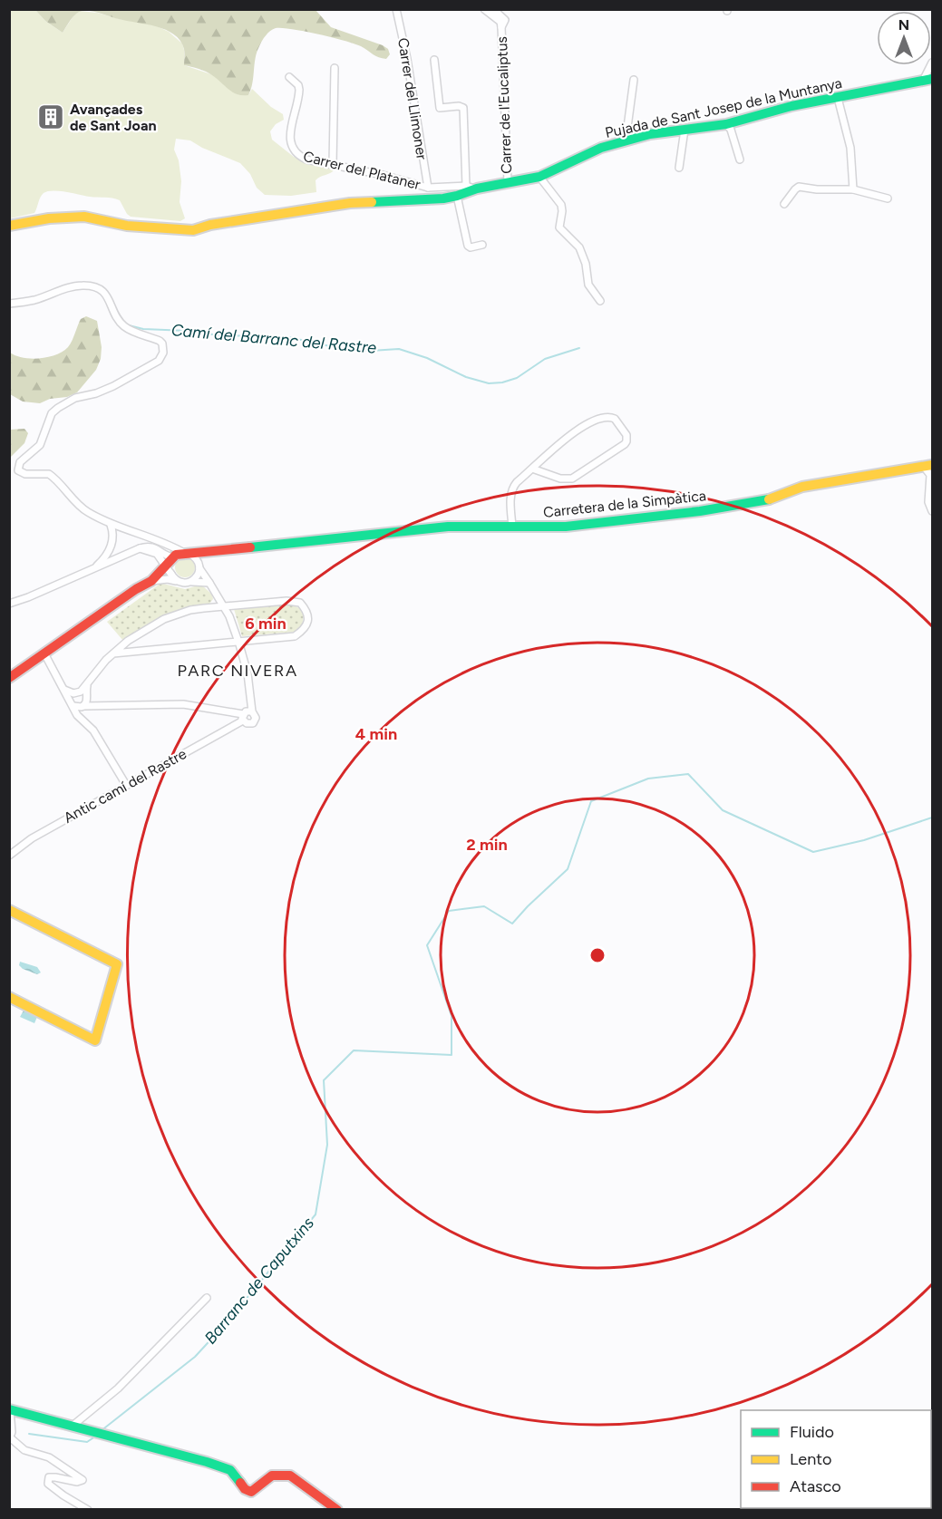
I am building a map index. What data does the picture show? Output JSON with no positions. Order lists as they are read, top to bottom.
{
  "streets": {
    "street": [
      "Carrer del Llimoner",
      "Carrer de l'Eucaliptus",
      "Pujada de Sant Josep de la Muntanya",
      "Carrer del Plataner",
      "Carretera de la Simpàtica",
      "Antic camí del Rastre"
    ]
  },
  "crossings": [
    ["Carrer del Llimoner", "Carrer del Plataner"],
    ["Carrer de l'Eucaliptus", "Pujada de Sant Josep de la Muntanya"],
    ["Pujada de Sant Josep de la Muntanya", "Carrer del Plataner"]
  ],
  "districts": ["PARC NIVERA"],
  "water": ["Camí del Barranc del Rastre", "Barranc de Caputxins"],
  "places": {
    "building": ["Avançades de Sant Joan"]
  },
  "legend": ["Fluido", "Lento", "Atasco"],
  "north": "top",
  "rings": ["6 min", "4 min", "2 min"]
}
